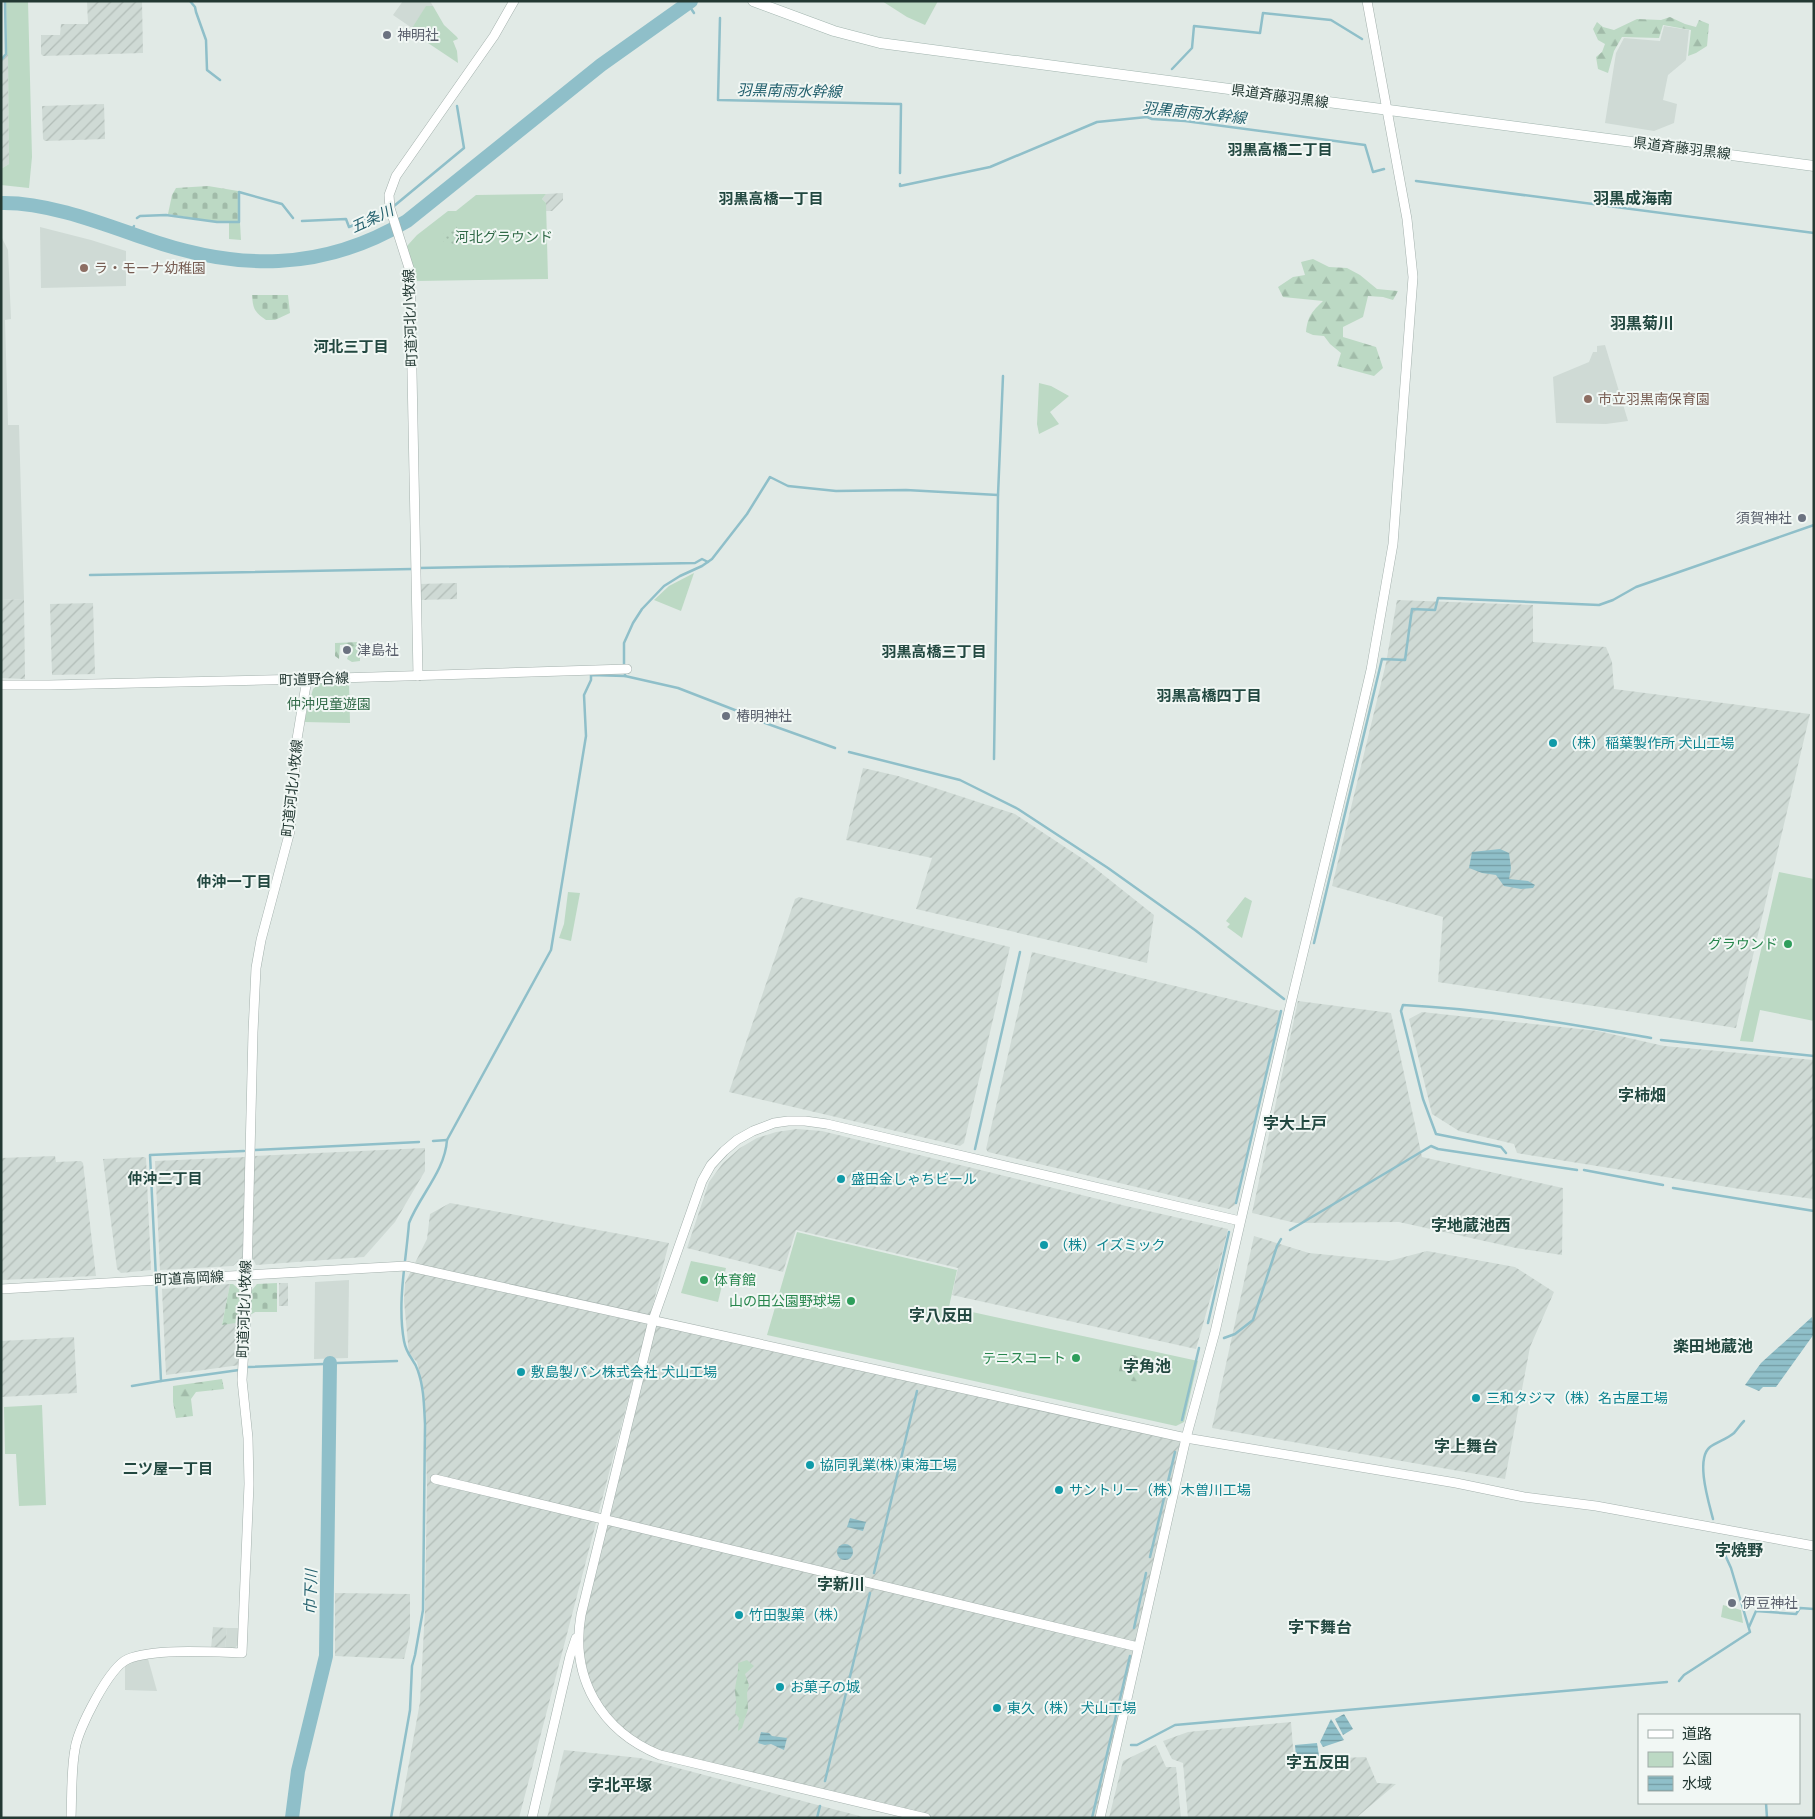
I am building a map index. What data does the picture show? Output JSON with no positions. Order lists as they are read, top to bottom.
{
  "streets": {
    "main road": ["県道斉藤羽黒線"],
    "street": ["町道河北小牧線", "町道野合線", "町道高岡線"]
  },
  "crossings": [
    ["町道河北小牧線", "町道野合線"],
    ["町道河北小牧線", "町道高岡線"]
  ],
  "districts": [
    "羽黒高橋二丁目",
    "羽黒成海南",
    "羽黒高橋一丁目",
    "羽黒菊川",
    "河北三丁目",
    "羽黒高橋三丁目",
    "羽黒高橋四丁目",
    "仲沖一丁目",
    "字柿畑",
    "字大上戸",
    "仲沖二丁目",
    "字地蔵池西",
    "字八反田",
    "楽田地蔵池",
    "字角池",
    "字上舞台",
    "二ツ屋一丁目",
    "字焼野",
    "字新川",
    "字下舞台",
    "字五反田",
    "字北平塚"
  ],
  "water": ["羽黒南雨水幹線", "五条川", "巾下川"],
  "parks": ["河北グラウンド", "仲沖児童遊園"],
  "places": [
    "神明社",
    "ラ・モーナ幼稚園",
    "市立羽黒南保育園",
    "須賀神社",
    "津島社",
    "椿明神社",
    "（株）稲葉製作所 犬山工場",
    "グラウンド",
    "盛田金しゃちビール",
    "（株）イズミック",
    "体育館",
    "山の田公園野球場",
    "テニスコート",
    "敷島製パン株式会社 犬山工場",
    "三和タジマ（株）名古屋工場",
    "協同乳業(株) 東海工場",
    "サントリー（株）木曽川工場",
    "伊豆神社",
    "竹田製菓（株）",
    "お菓子の城",
    "東久（株） 犬山工場"
  ],
  "legend": ["道路", "公園", "水域"]
}
